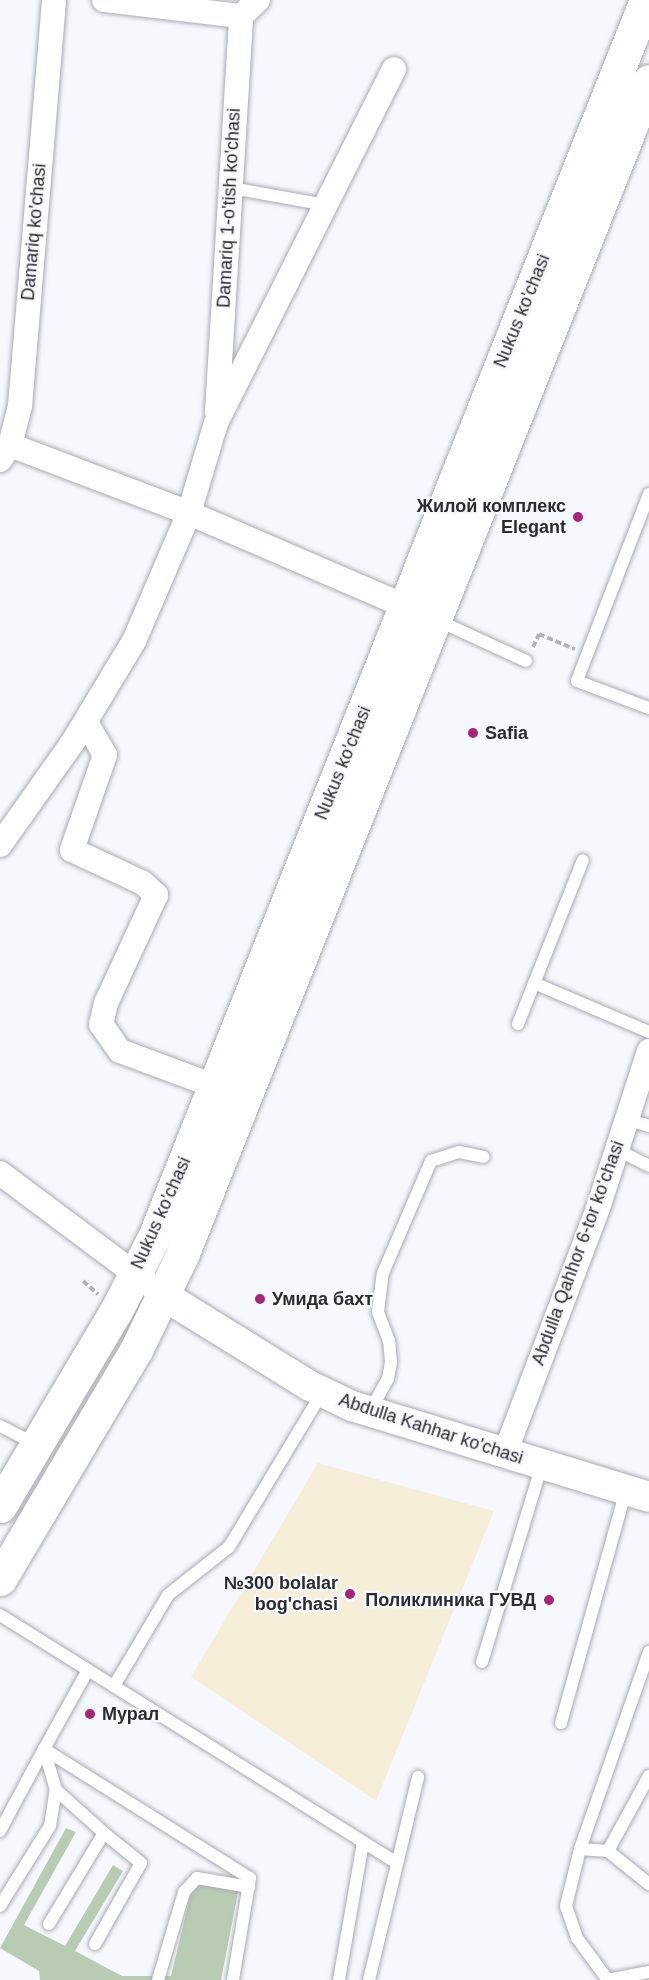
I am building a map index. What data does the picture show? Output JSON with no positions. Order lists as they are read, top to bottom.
{
  "streets": {
    "main road": ["Nukus ko'chasi"],
    "street": [
      "Damariq 1-o'tish ko'chasi",
      "Damariq ko'chasi",
      "Abdulla Qahhor 6-tor koʻchasi",
      "Abdulla Kahhar ko'chasi"
    ]
  },
  "crossings": [
    ["Nukus ko'chasi", "Abdulla Kahhar ko'chasi"],
    ["Abdulla Qahhor 6-tor koʻchasi", "Abdulla Kahhar ko'chasi"]
  ],
  "places": [
    "Жилой комплекс Elegant",
    "Safia",
    "Умида бахт",
    "№300 bolalar bog'chasi",
    "Поликлиника ГУВД",
    "Мурал"
  ]
}
